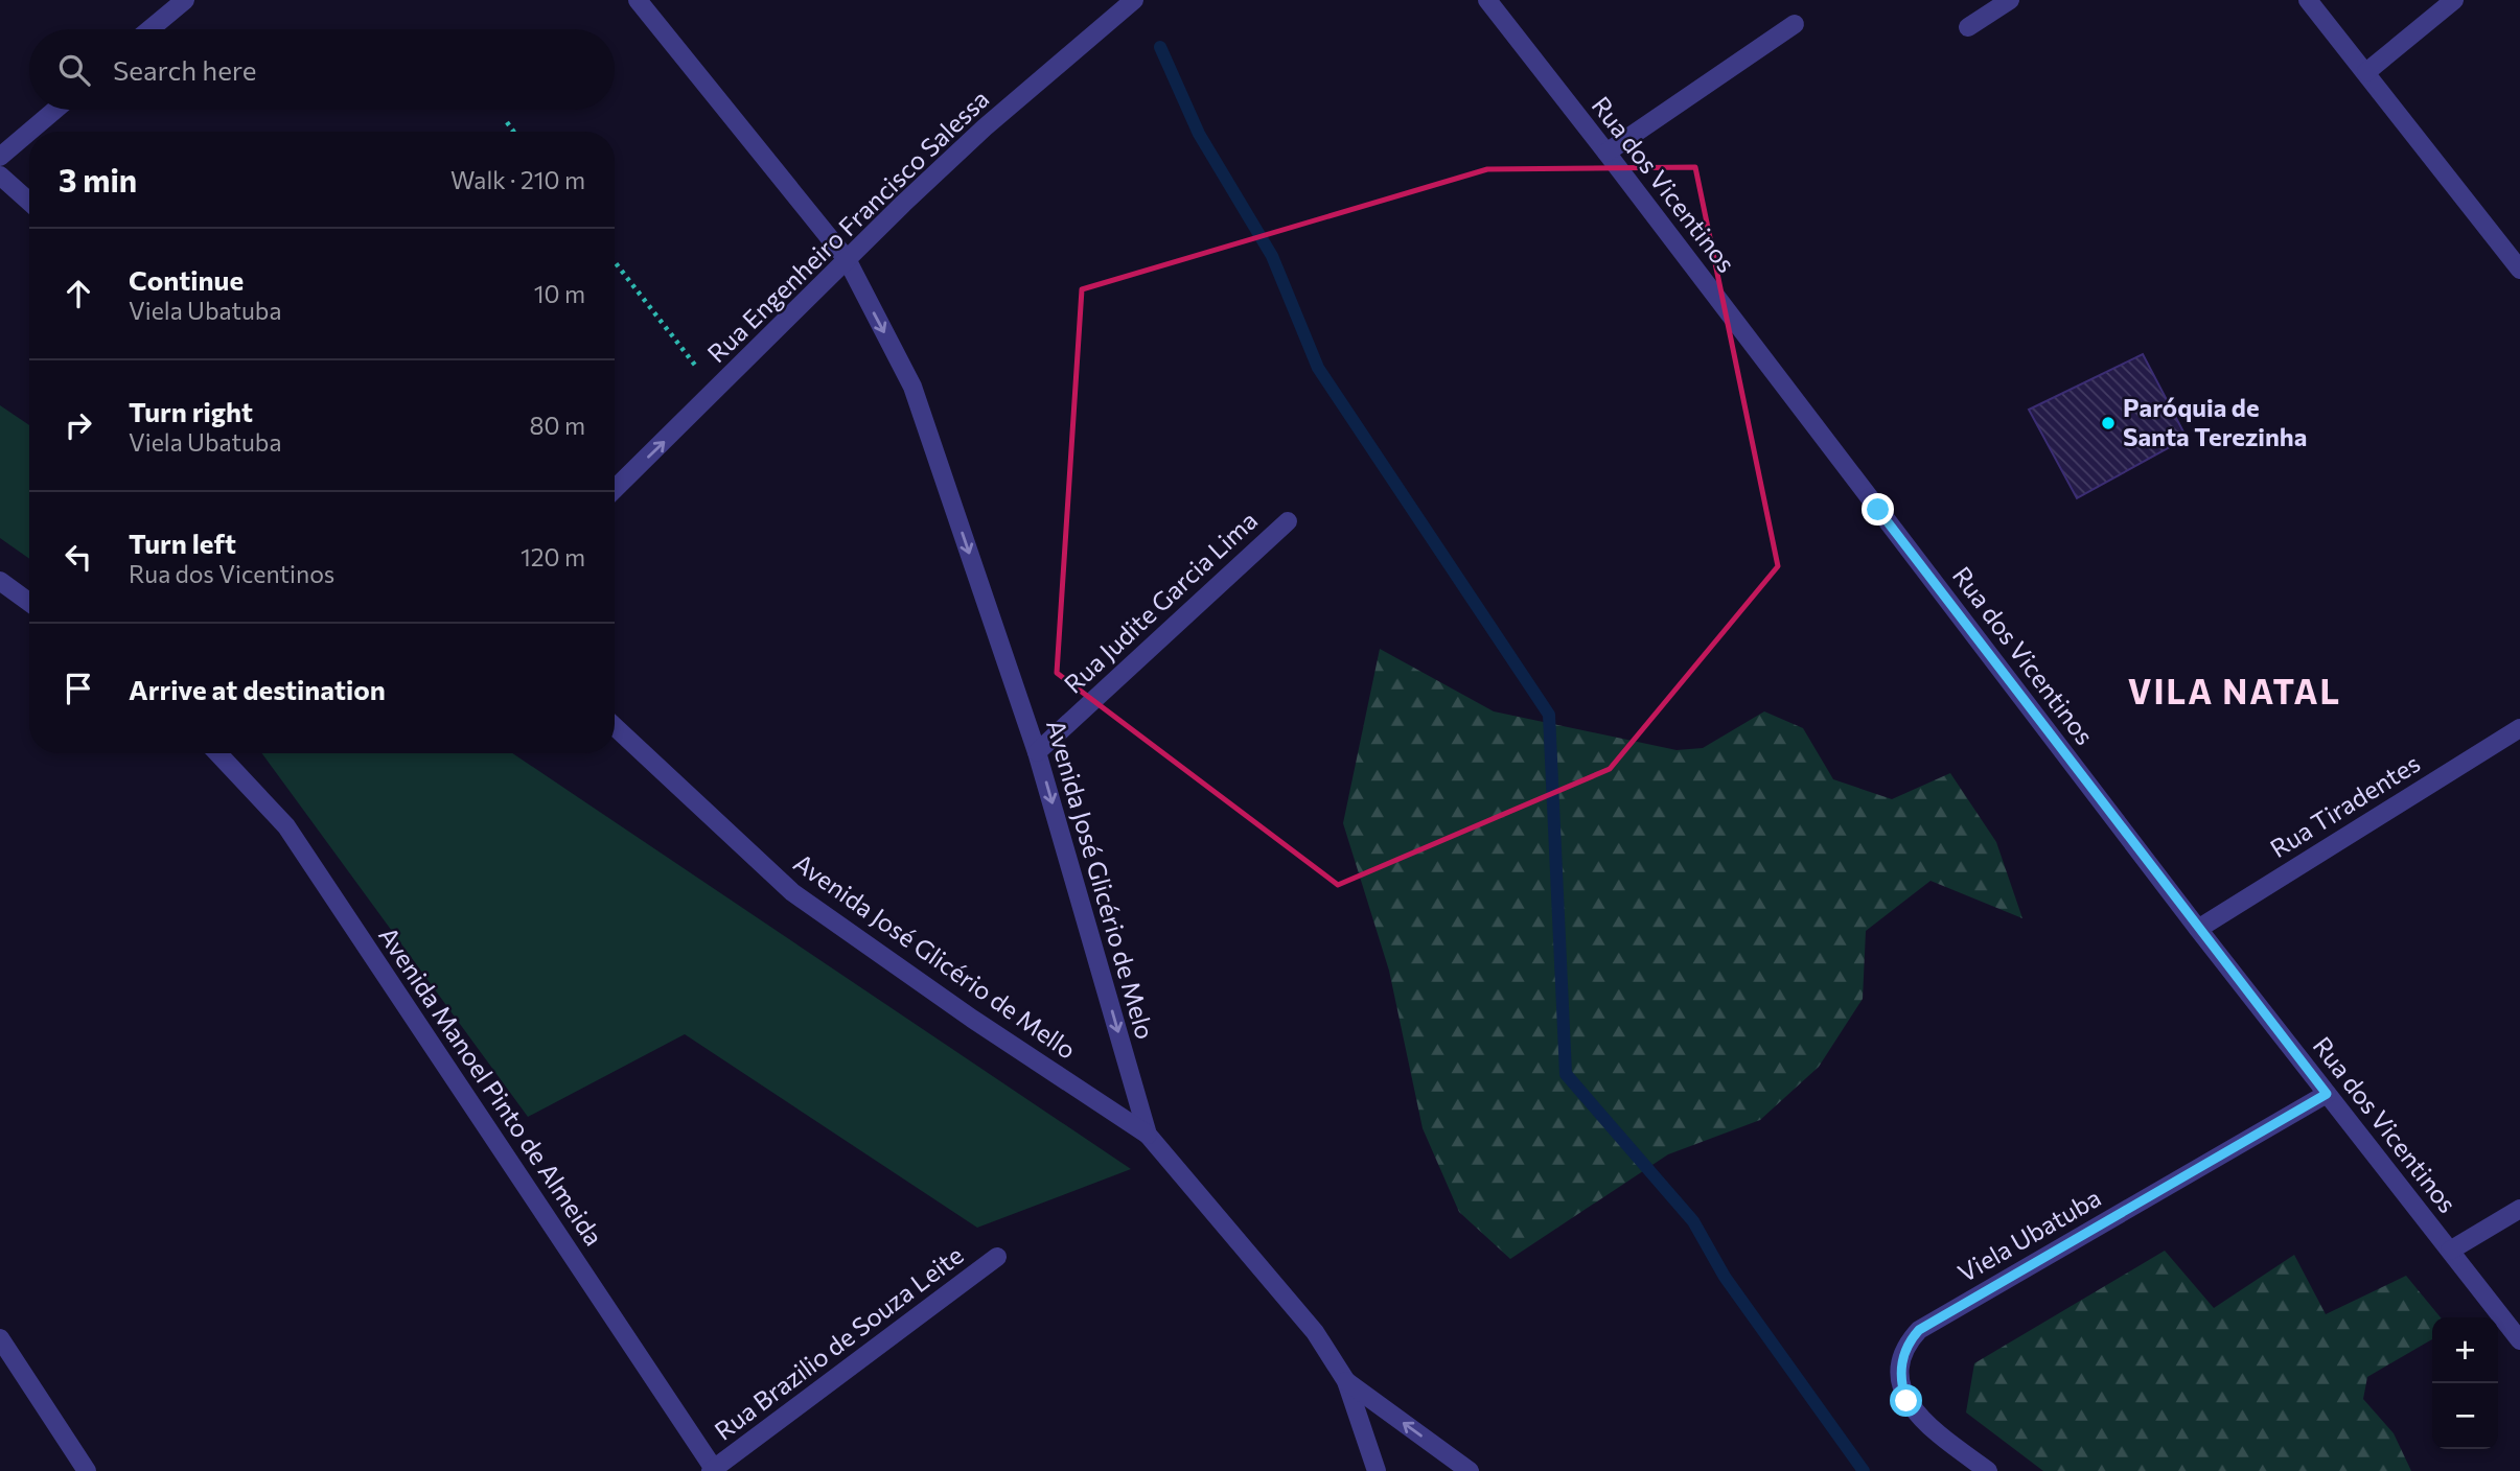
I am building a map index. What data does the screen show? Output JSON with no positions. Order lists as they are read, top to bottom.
{
  "streets": {
    "street": [
      "Rua dos Vicentinos",
      "Rua Engenheiro Francisco Salessa",
      "Rua Judite Garcia Lima",
      "Rua Tiradentes",
      "Avenida José Glicério de Melo",
      "Avenida José Glicério de Mello",
      "Avenida Manoel Pinto de Almeida",
      "Viela Ubatuba",
      "Rua Brazilio de Souza Leite"
    ]
  },
  "crossings": [
    ["Rua dos Vicentinos", "Rua Tiradentes"],
    ["Rua dos Vicentinos", "Viela Ubatuba"],
    ["Rua Engenheiro Francisco Salessa", "Avenida José Glicério de Melo"],
    ["Rua Judite Garcia Lima", "Avenida José Glicério de Melo"],
    ["Avenida José Glicério de Melo", "Avenida José Glicério de Mello"],
    ["Avenida Manoel Pinto de Almeida", "Rua Brazilio de Souza Leite"]
  ],
  "one_way": ["Avenida José Glicério de Melo"],
  "districts": ["VILA NATAL"],
  "places": ["Paróquia de Santa Terezinha"],
  "page": {
    "search": "Search here",
    "heading": ["3 min", "Walk · 210 m"],
    "list": [
      ["Continue", "Viela Ubatuba", "10 m"],
      ["Turn right", "Viela Ubatuba", "80 m"],
      ["Turn left", "Rua dos Vicentinos", "120 m"],
      "Arrive at destination"
    ],
    "map_buttons": ["+", "−"]
  }
}
